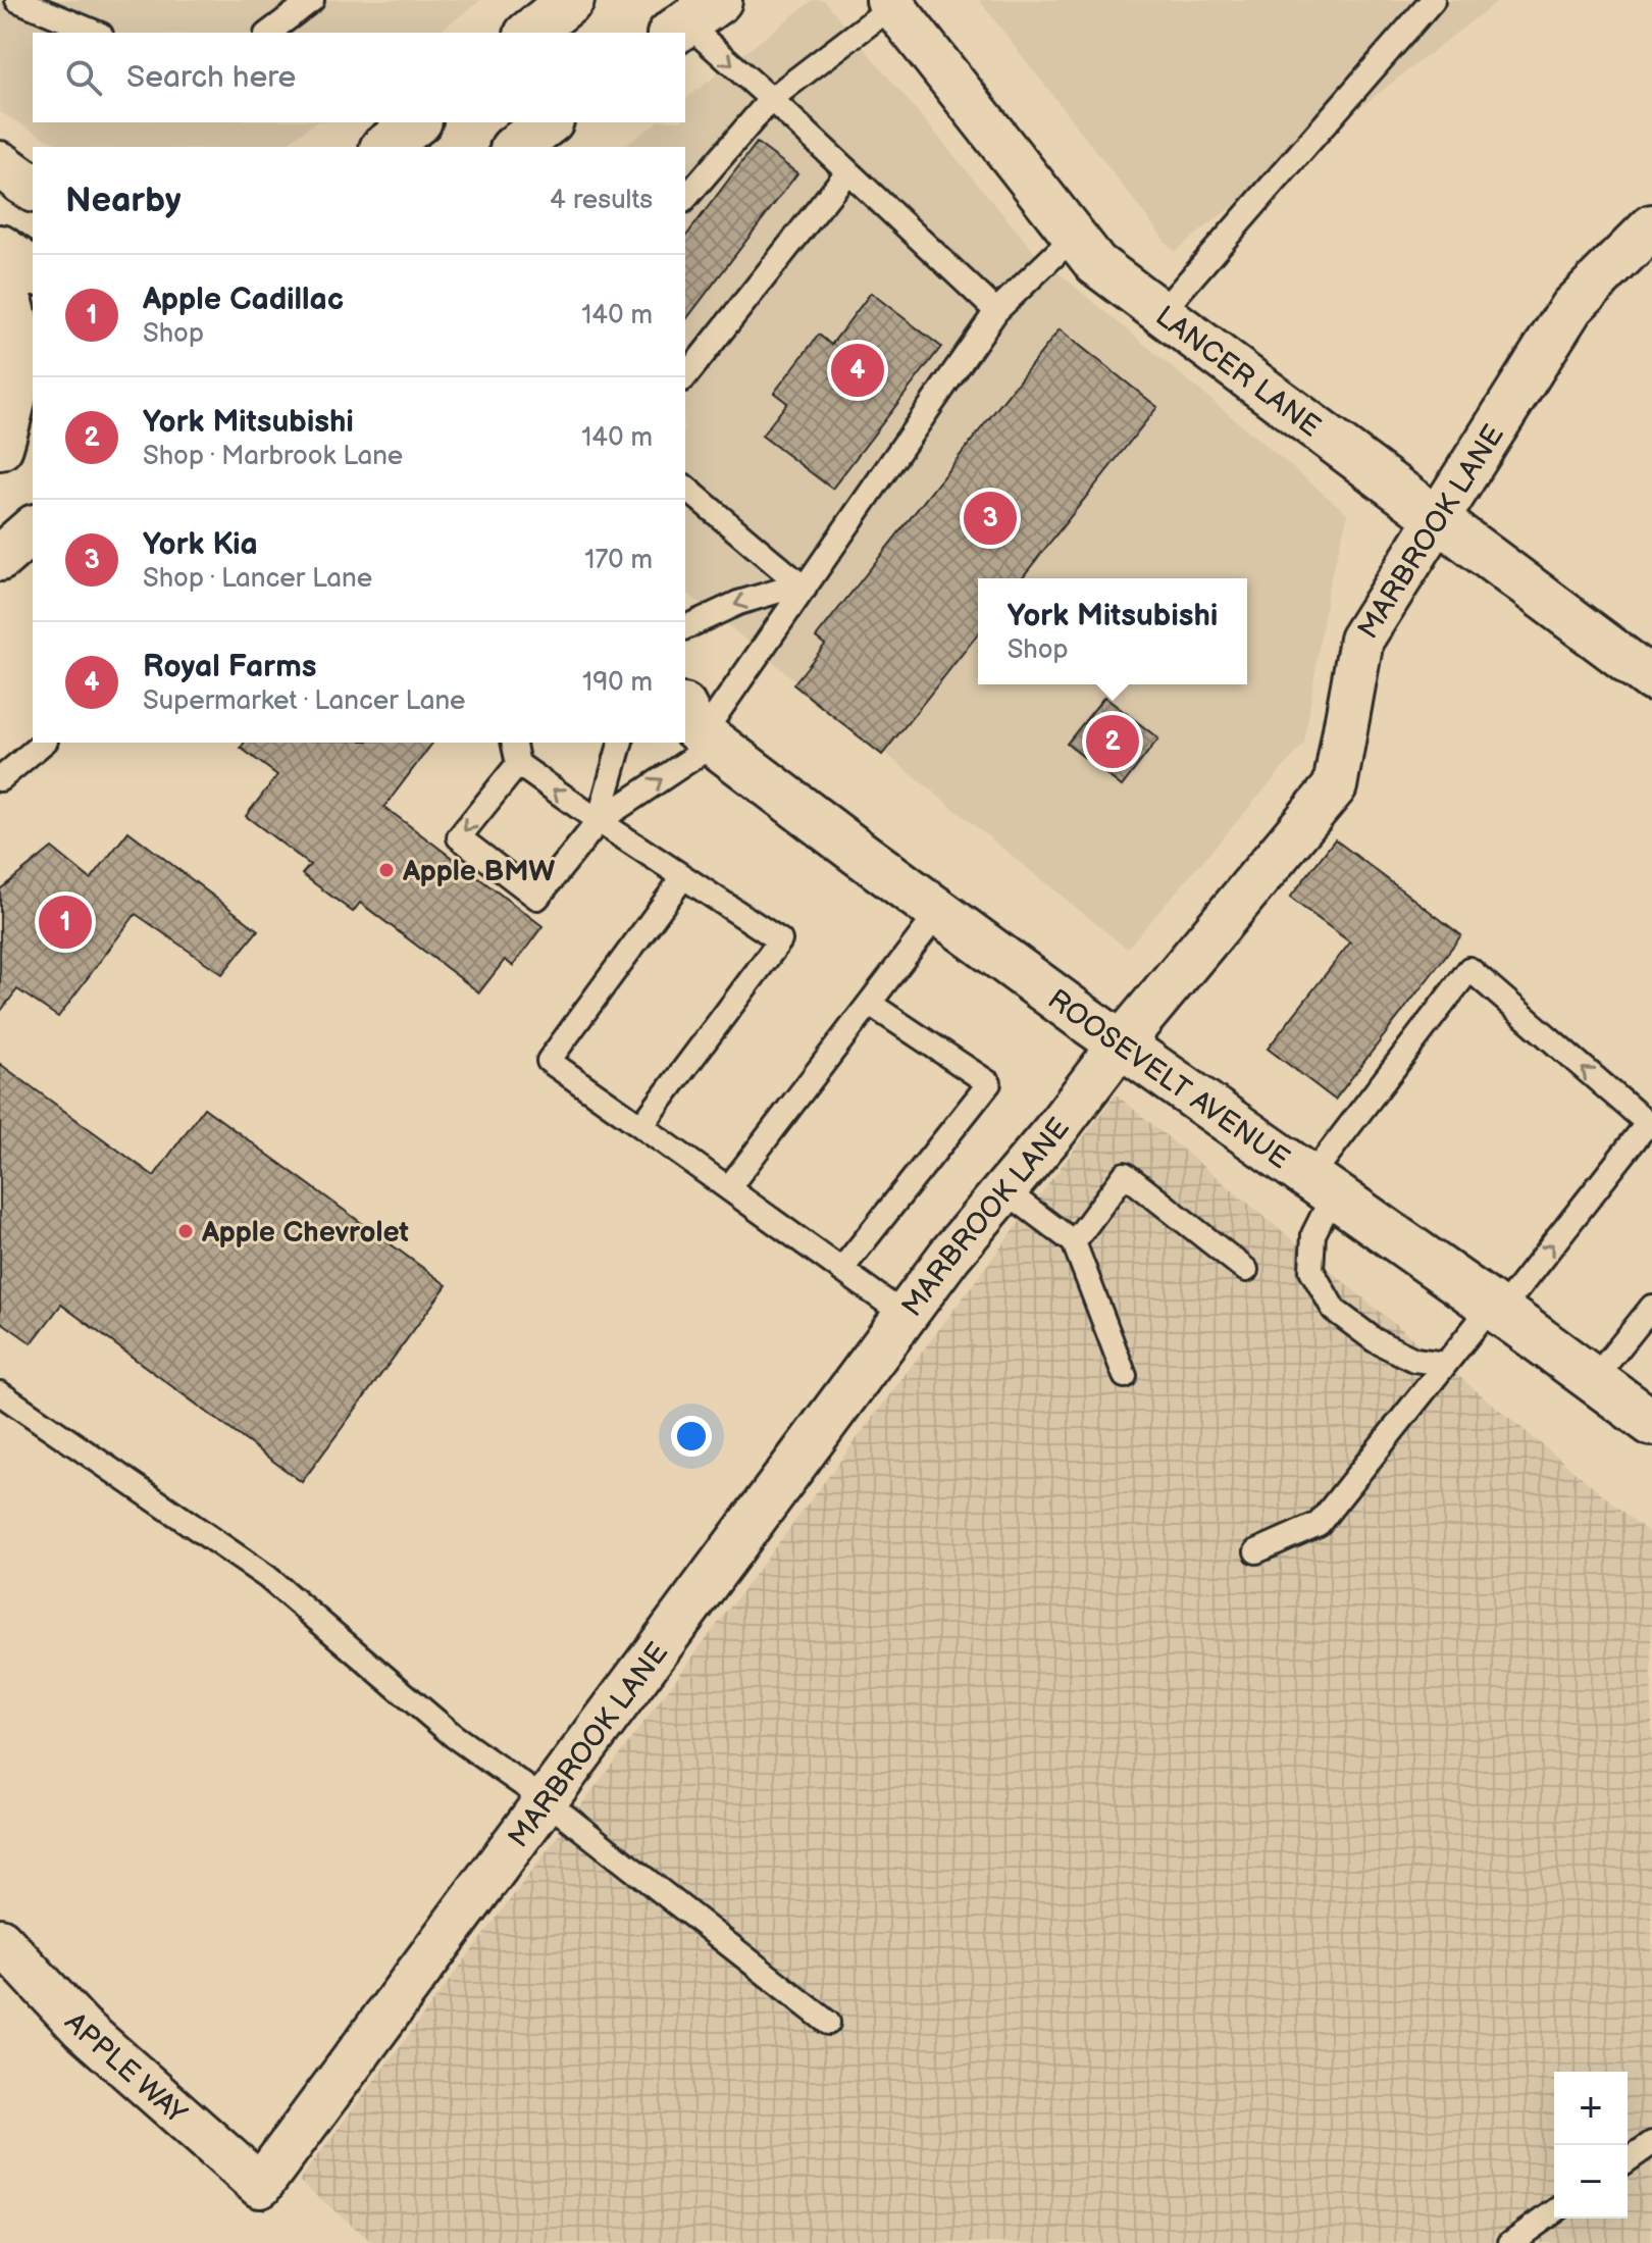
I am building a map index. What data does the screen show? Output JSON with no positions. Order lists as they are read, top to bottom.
{
  "streets": {
    "main road": ["ROOSEVELT AVENUE"],
    "street": ["LANCER LANE", "MARBROOK LANE", "APPLE WAY"]
  },
  "crossings": [
    ["LANCER LANE", "MARBROOK LANE"],
    ["MARBROOK LANE", "ROOSEVELT AVENUE"],
    ["MARBROOK LANE", "APPLE WAY"]
  ],
  "places": ["Apple BMW", "Apple Chevrolet"],
  "page": {
    "search": "Search here",
    "heading": ["Nearby", "4 results"],
    "list": [
      {
        "mark": "1",
        "name": "Apple Cadillac",
        "note": "Shop",
        "value": "140 m"
      },
      {
        "mark": "2",
        "name": "York Mitsubishi",
        "note": "Shop · Marbrook Lane",
        "value": "140 m"
      },
      {
        "mark": "3",
        "name": "York Kia",
        "note": "Shop · Lancer Lane",
        "value": "170 m"
      },
      {
        "mark": "4",
        "name": "Royal Farms",
        "note": "Supermarket · Lancer Lane",
        "value": "190 m"
      }
    ],
    "pins": [
      "4",
      "3",
      "2",
      "1"
    ],
    "popup": ["York Mitsubishi", "Shop"],
    "map_buttons": ["+", "−"]
  }
}
